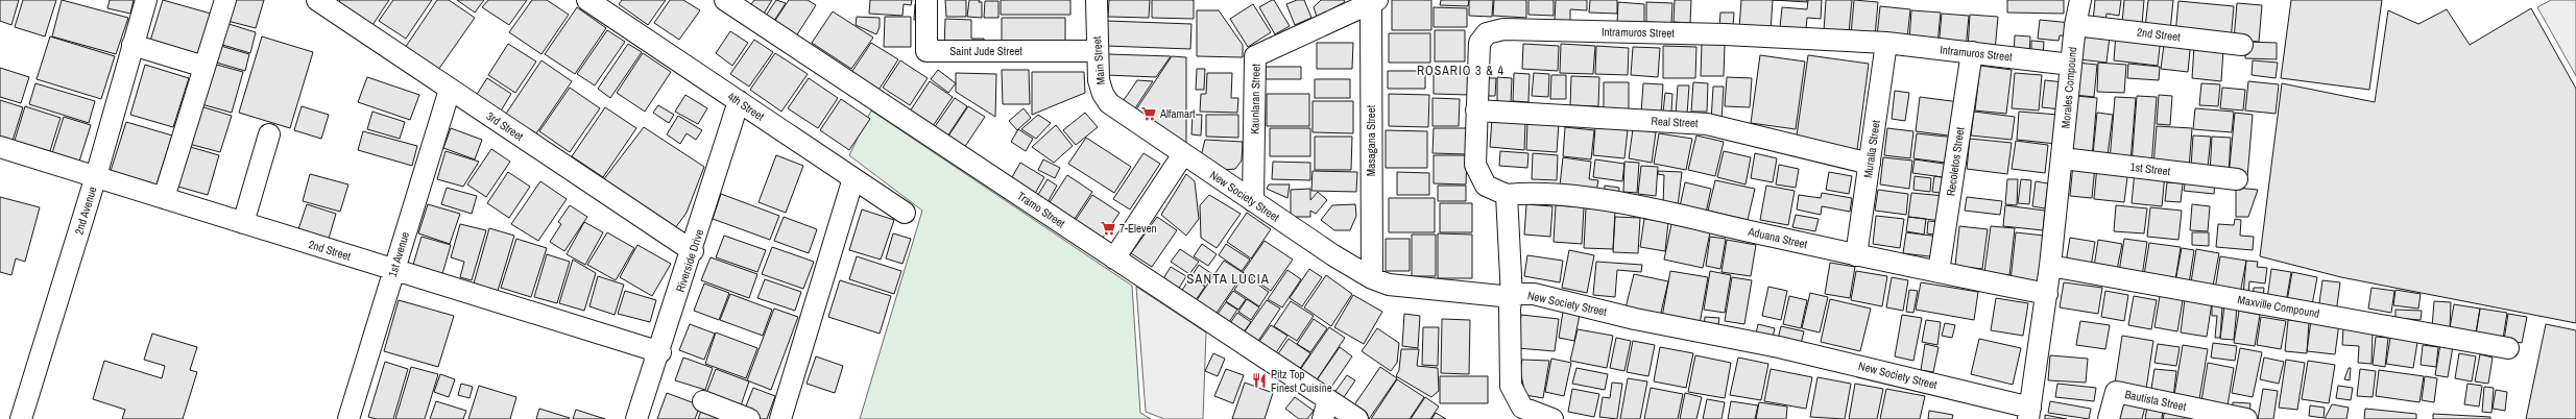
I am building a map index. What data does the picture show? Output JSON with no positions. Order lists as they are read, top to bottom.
{
  "streets": {
    "street": [
      "Intramuros Street",
      "2nd Street",
      "Saint Jude Street",
      "Main Street",
      "Morales Compound",
      "Kaunlaran Street",
      "4th Street",
      "Real Street",
      "3rd Street",
      "Masagana Street",
      "Muralla Street",
      "Recoletos Street",
      "1st Street",
      "New Society Street",
      "Tramo Street",
      "2nd Avenue",
      "Aduana Street",
      "1st Avenue",
      "Riverside Drive",
      "Maxville Compound",
      "Bautista Street"
    ]
  },
  "crossings": [
    ["Intramuros Street", "Morales Compound"],
    ["Intramuros Street", "Real Street"],
    ["Intramuros Street", "Muralla Street"],
    ["Intramuros Street", "Recoletos Street"],
    ["Intramuros Street", "Aduana Street"],
    ["2nd Street", "Morales Compound"],
    ["2nd Street", "2nd Avenue"],
    ["2nd Street", "1st Avenue"],
    ["2nd Street", "Riverside Drive"],
    ["Saint Jude Street", "Main Street"],
    ["Main Street", "New Society Street"],
    ["Morales Compound", "1st Street"],
    ["Morales Compound", "New Society Street"],
    ["Morales Compound", "Maxville Compound"],
    ["Kaunlaran Street", "Masagana Street"],
    ["Kaunlaran Street", "New Society Street"],
    ["4th Street", "Riverside Drive"],
    ["Real Street", "Muralla Street"],
    ["3rd Street", "1st Avenue"],
    ["3rd Street", "Riverside Drive"],
    ["Masagana Street", "New Society Street"],
    ["Muralla Street", "Aduana Street"],
    ["Recoletos Street", "Aduana Street"],
    ["New Society Street", "Aduana Street"],
    ["New Society Street", "Maxville Compound"]
  ],
  "districts": ["ROSARIO 3 & 4", "SANTA LUCIA"],
  "places": {
    "supermarket": ["Alfamart", "7-Eleven"],
    "restaurant": ["Pitz Top Finest Cuisine"]
  }
}
